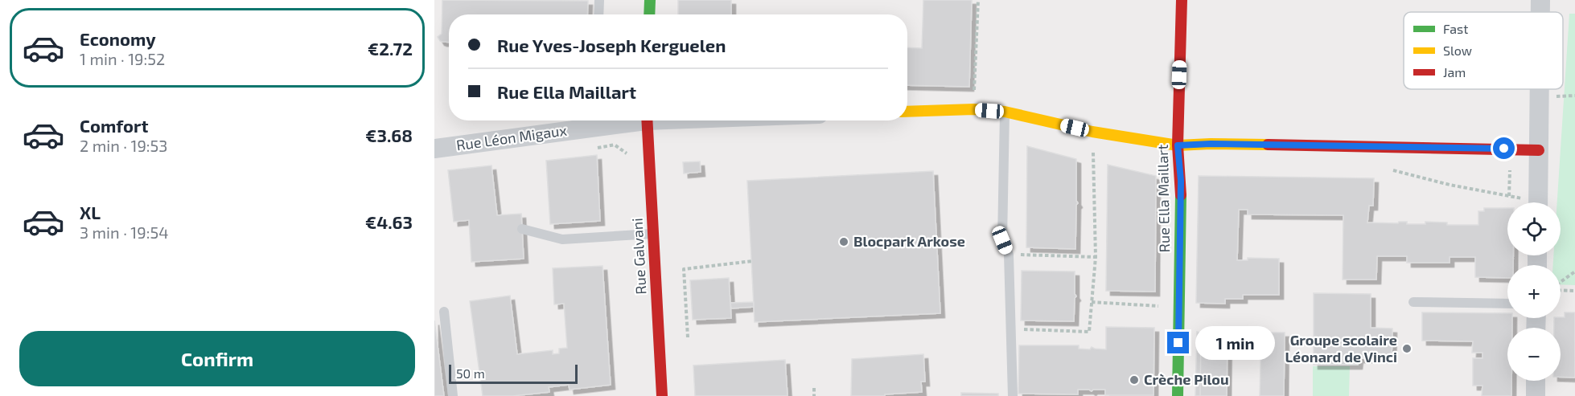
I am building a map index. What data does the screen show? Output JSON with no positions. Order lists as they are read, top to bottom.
{
  "streets": {
    "street": ["Rue Léon Migaux", "Rue Ella Maillart", "Rue Galvani"]
  },
  "places": ["Blocpark Arkose", "Groupe scolaire Léonard de Vinci", "Crèche Pilou"],
  "legend": ["Fast", "Slow", "Jam"],
  "scale_bar": "50 m",
  "page": {
    "list": [
      {
        "name": "Economy",
        "note": "1 min · 19:52",
        "value": "€2.72"
      },
      {
        "name": "Comfort",
        "note": "2 min · 19:53",
        "value": "€3.68"
      },
      {
        "name": "XL",
        "note": "3 min · 19:54",
        "value": "€4.63"
      }
    ],
    "banner": ["Rue Yves-Joseph Kerguelen", "Rue Ella Maillart"],
    "map_buttons": ["+", "−"],
    "buttons": "Confirm",
    "bubble": "1 min",
    "scale": "50 m"
  }
}
